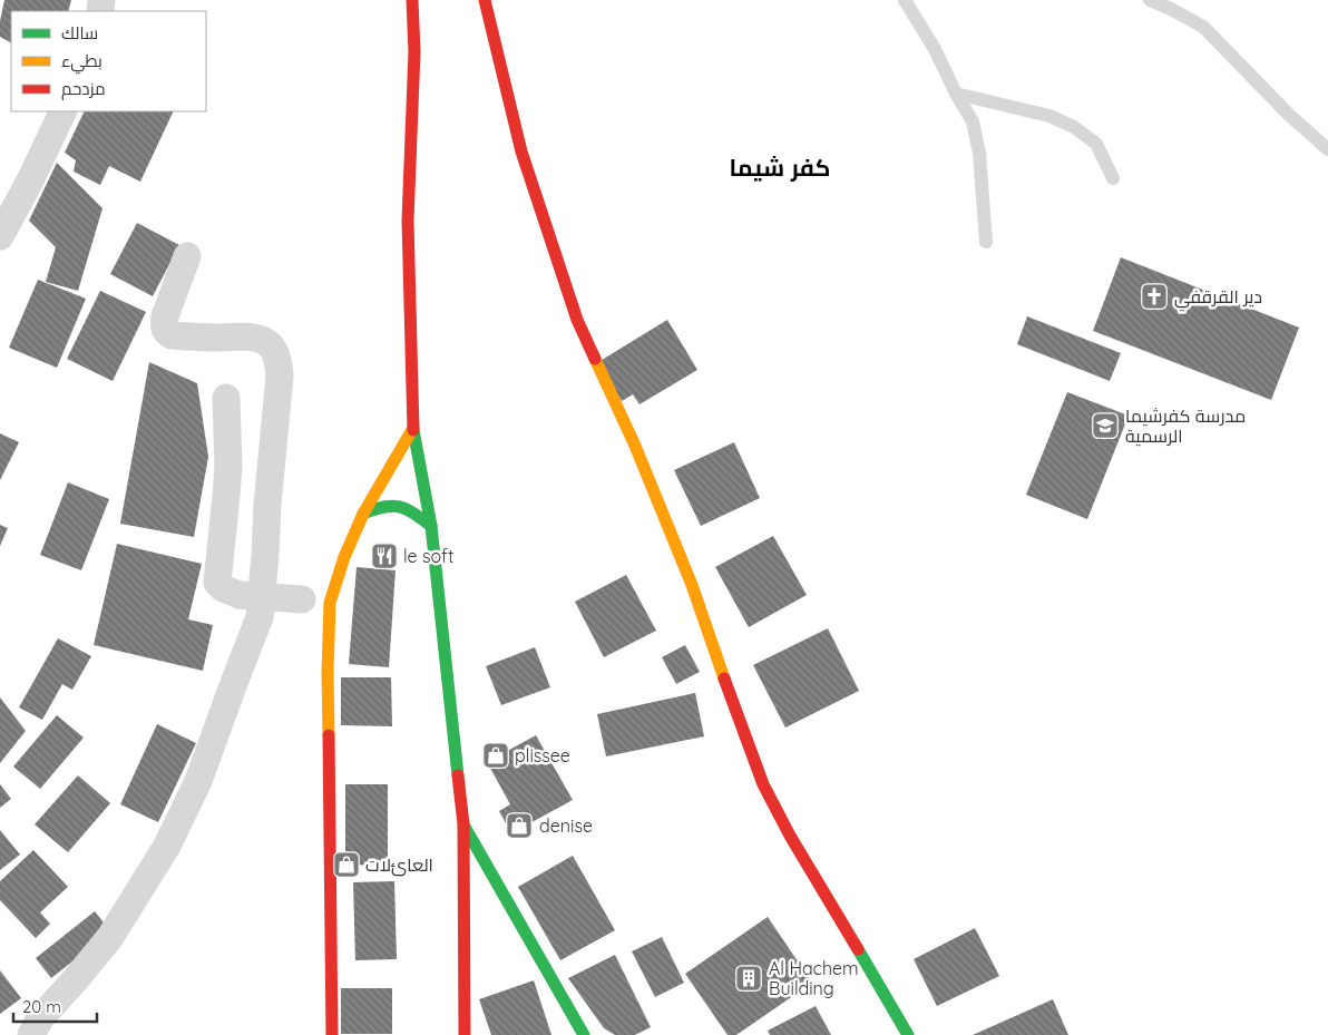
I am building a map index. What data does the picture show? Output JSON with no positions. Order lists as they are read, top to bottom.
{
  "districts": ["كفر شيما"],
  "places": {
    "church": ["دير القرقفي"],
    "school or university": ["مدرسة كفرشيما الرسمية"],
    "restaurant": ["le soft"],
    "shop": ["plissee", "denise", "العائﻻت"],
    "building": ["Al Hachem Building"]
  },
  "legend": ["سالك", "بطيء", "مزدحم"],
  "scale_bar": "20 m"
}
